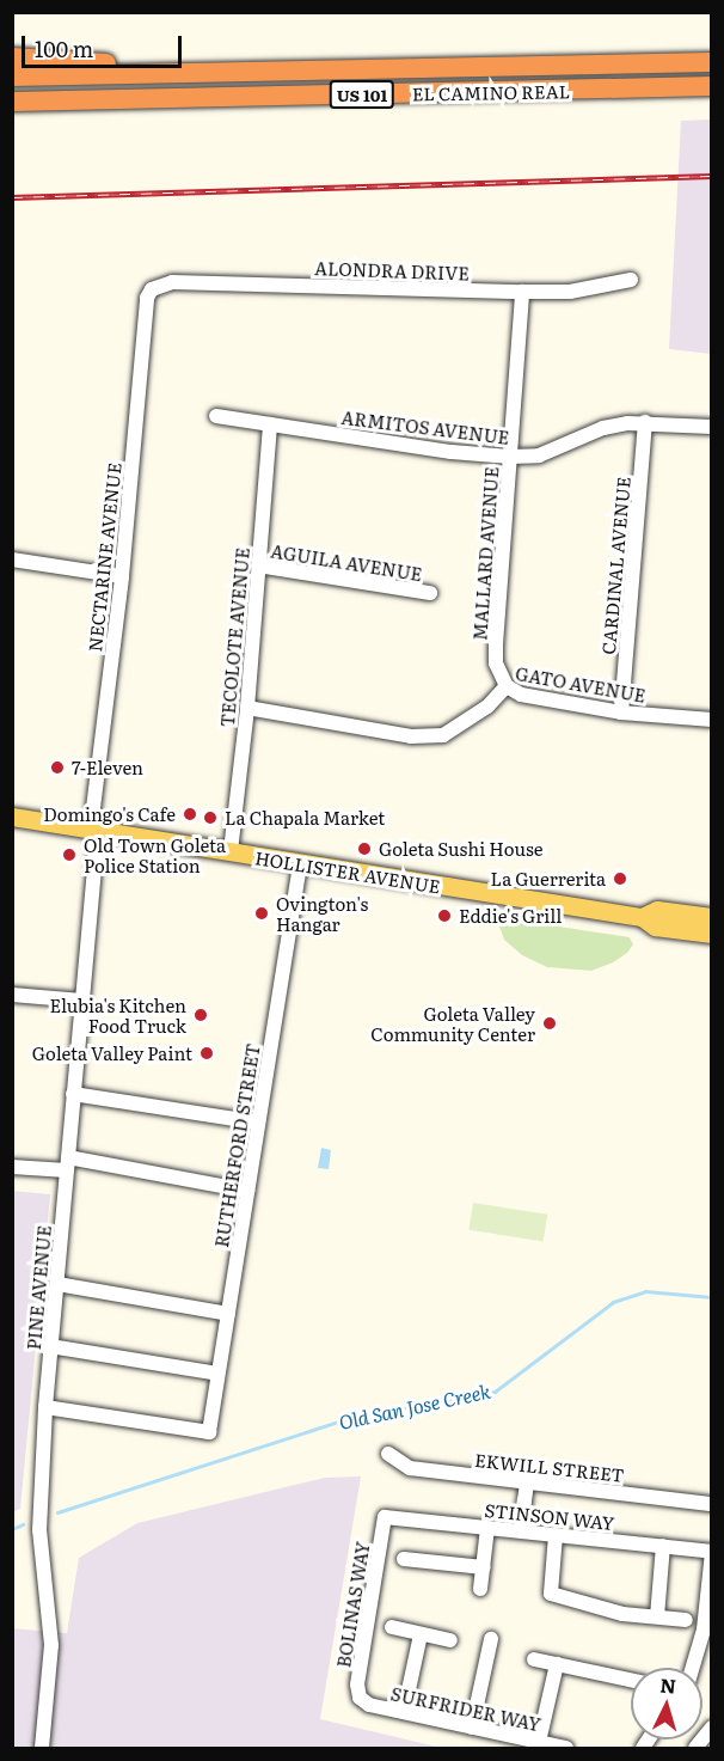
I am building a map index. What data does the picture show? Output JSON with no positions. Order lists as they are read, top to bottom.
{
  "streets": {
    "highway": ["EL CAMINO REAL", "US 101"],
    "main road": ["HOLLISTER AVENUE"],
    "street": [
      "ALONDRA DRIVE",
      "ARMITOS AVENUE",
      "MALLARD AVENUE",
      "NECTARINE AVENUE",
      "AGUILA AVENUE",
      "CARDINAL AVENUE",
      "TECOLOTE AVENUE",
      "GATO AVENUE",
      "RUTHERFORD STREET",
      "PINE AVENUE",
      "EKWILL STREET",
      "STINSON WAY",
      "BOLINAS WAY",
      "SURFRIDER WAY"
    ]
  },
  "crossings": [
    ["ALONDRA DRIVE", "MALLARD AVENUE"],
    ["ALONDRA DRIVE", "NECTARINE AVENUE"],
    ["ARMITOS AVENUE", "MALLARD AVENUE"],
    ["ARMITOS AVENUE", "CARDINAL AVENUE"],
    ["ARMITOS AVENUE", "TECOLOTE AVENUE"],
    ["MALLARD AVENUE", "GATO AVENUE"],
    ["NECTARINE AVENUE", "HOLLISTER AVENUE"],
    ["NECTARINE AVENUE", "PINE AVENUE"],
    ["AGUILA AVENUE", "TECOLOTE AVENUE"],
    ["CARDINAL AVENUE", "GATO AVENUE"],
    ["TECOLOTE AVENUE", "GATO AVENUE"],
    ["TECOLOTE AVENUE", "HOLLISTER AVENUE"],
    ["HOLLISTER AVENUE", "RUTHERFORD STREET"],
    ["HOLLISTER AVENUE", "PINE AVENUE"],
    ["RUTHERFORD STREET", "PINE AVENUE"],
    ["STINSON WAY", "BOLINAS WAY"],
    ["BOLINAS WAY", "SURFRIDER WAY"]
  ],
  "water": ["Old San Jose Creek"],
  "places": [
    "7-Eleven",
    "Domingo's Cafe",
    "La Chapala Market",
    "Goleta Sushi House",
    "Old Town Goleta Police Station",
    "La Guerrerita",
    "Ovington's Hangar",
    "Eddie's Grill",
    "Elubia's Kitchen Food Truck",
    "Goleta Valley Community Center",
    "Goleta Valley Paint"
  ],
  "scale_bar": "100 m",
  "north": "top"
}
